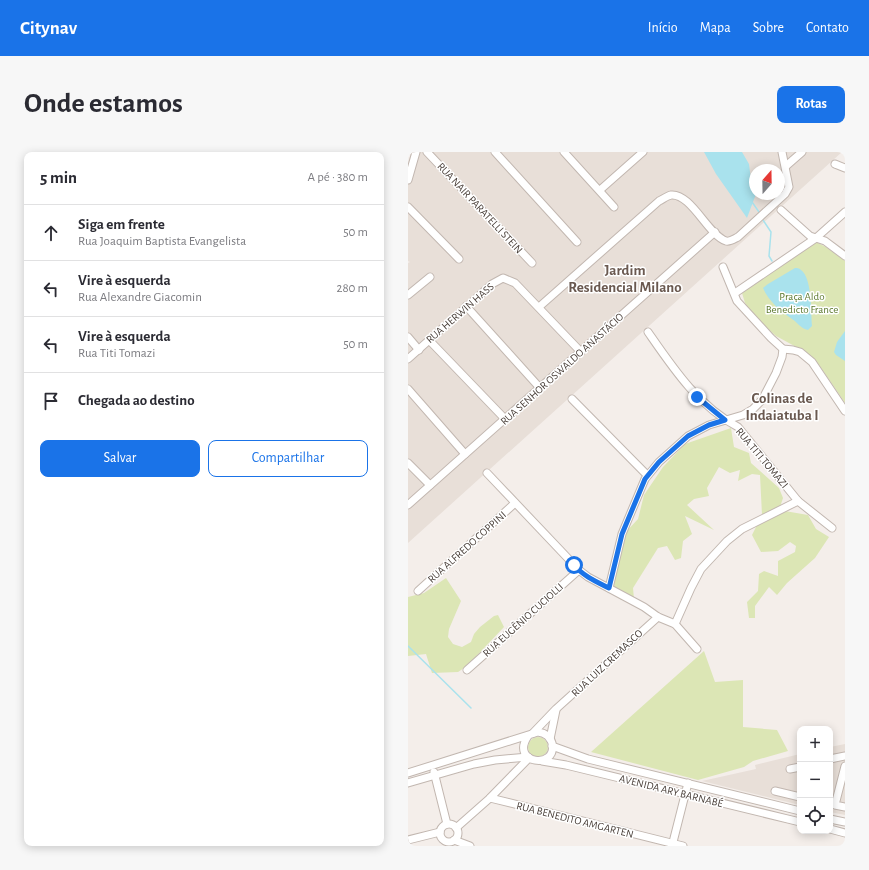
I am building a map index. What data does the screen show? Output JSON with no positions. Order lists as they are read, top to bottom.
{
  "streets": {
    "street": [
      "RUA NAIR PARATELLI STEIN",
      "RUA HERWIN HASS",
      "RUA SENHOR OSWALDO ANASTÁCIO",
      "RUA TITI TOMAZI",
      "RUA ALFREDO COPPINI",
      "RUA EUGÊNIO CUCIOLLI",
      "RUA LUIZ CREMASCO",
      "AVENIDA ARY BARNABÉ",
      "RUA BENEDITO AMGARTEN"
    ]
  },
  "crossings": [
    ["RUA LUIZ CREMASCO", "AVENIDA ARY BARNABÉ"]
  ],
  "districts": ["Jardim Residencial Milano", "Colinas de Indaiatuba I"],
  "parks": ["Praça Aldo Benedicto France"],
  "north": "top",
  "page": {
    "header": "Citynav",
    "nav": [
      "Início",
      "Mapa",
      "Sobre",
      "Contato"
    ],
    "buttons": [
      "Rotas",
      ["Salvar", "Compartilhar"]
    ],
    "title": "Onde estamos",
    "heading": ["5 min", "A pé · 380 m"],
    "list": [
      ["Siga em frente", "Rua Joaquim Baptista Evangelista", "50 m"],
      ["Vire à esquerda", "Rua Alexandre Giacomin", "280 m"],
      ["Vire à esquerda", "Rua Titi Tomazi", "50 m"],
      "Chegada ao destino"
    ],
    "map_buttons": ["+", "−"]
  }
}
